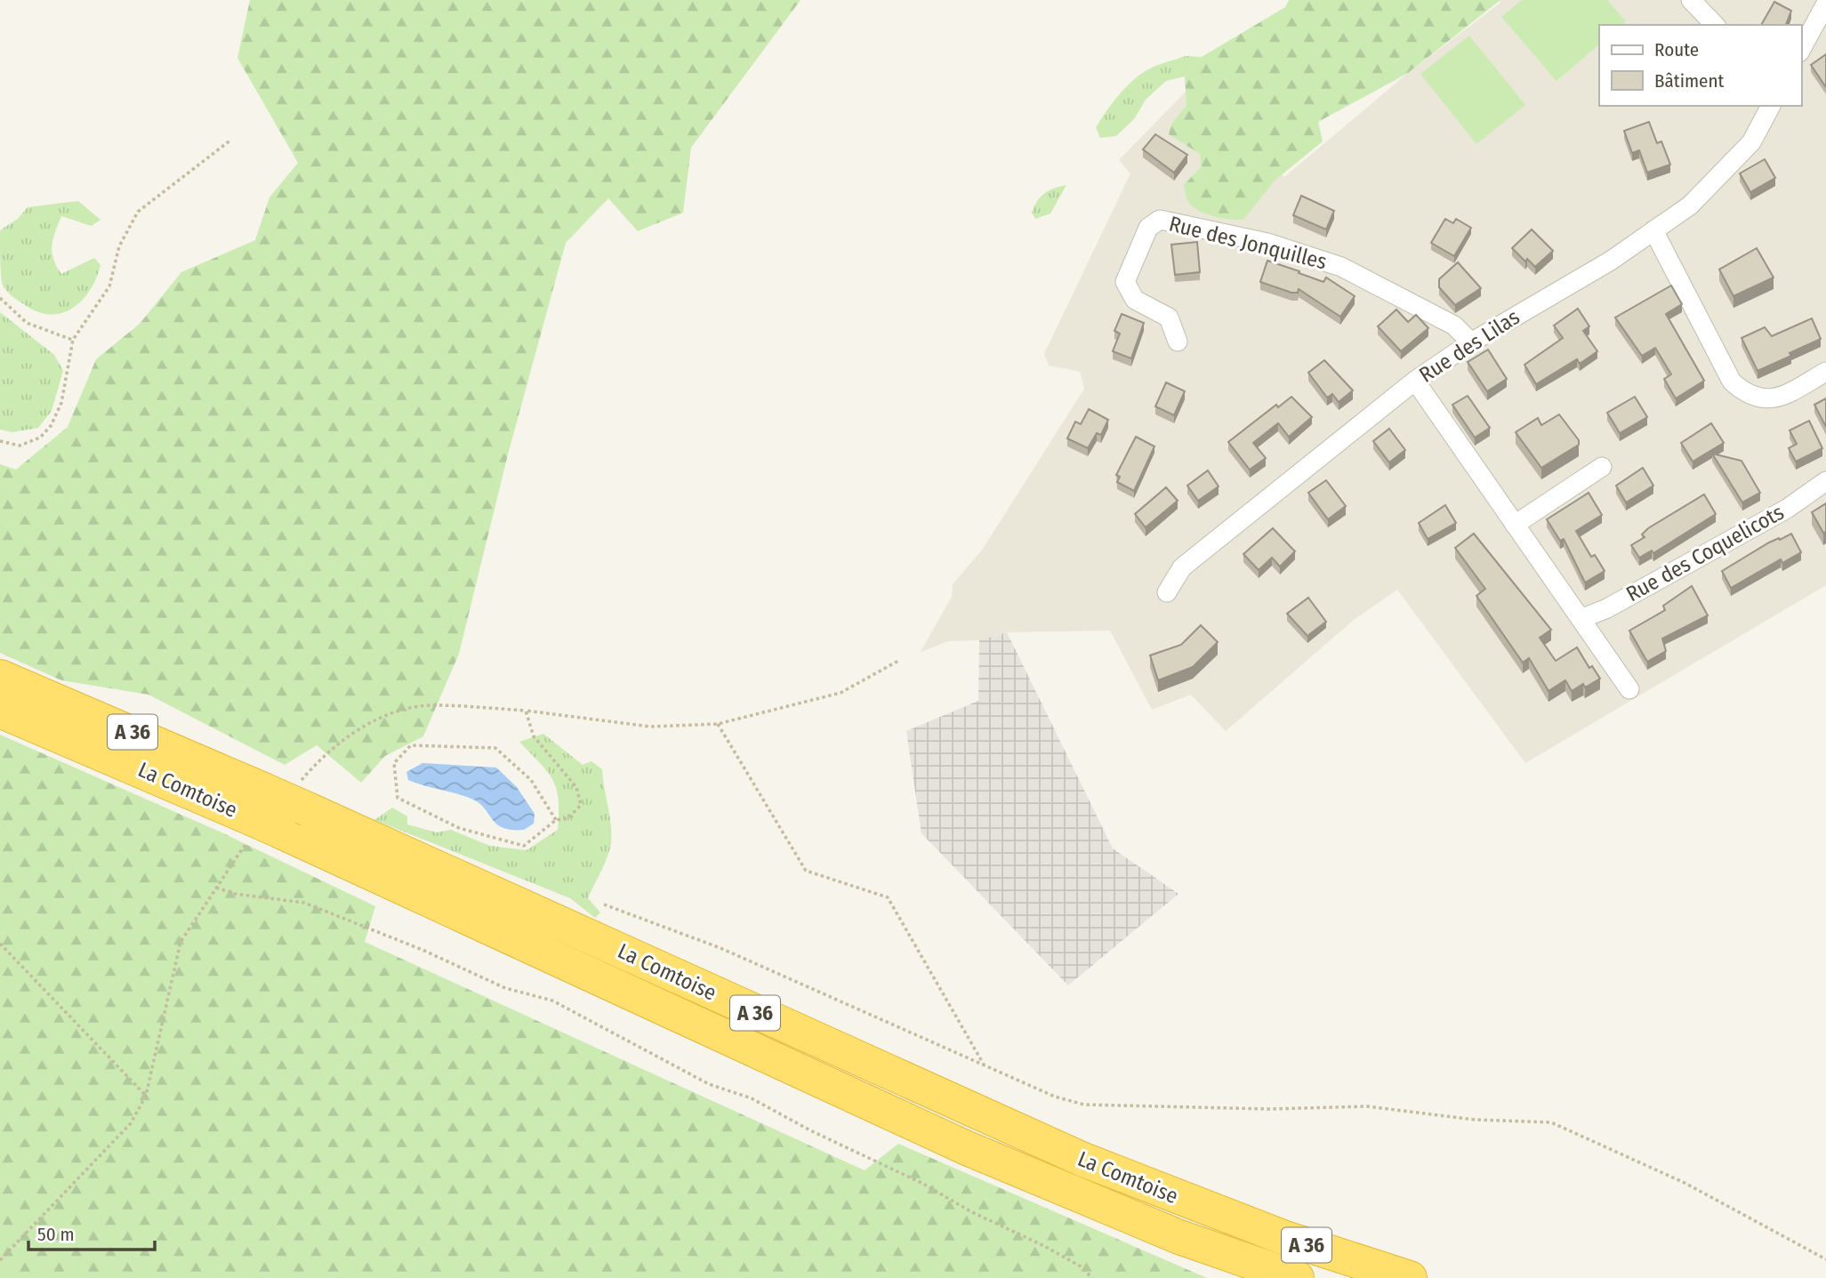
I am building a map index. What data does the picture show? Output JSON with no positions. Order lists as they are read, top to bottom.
{
  "streets": {
    "highway": ["A 36", "La Comtoise"],
    "street": ["Rue des Jonquilles", "Rue des Lilas", "Rue des Coquelicots"]
  },
  "crossings": [
    ["Rue des Jonquilles", "Rue des Lilas"]
  ],
  "legend": ["Route", "Bâtiment"],
  "scale_bar": "50 m"
}
